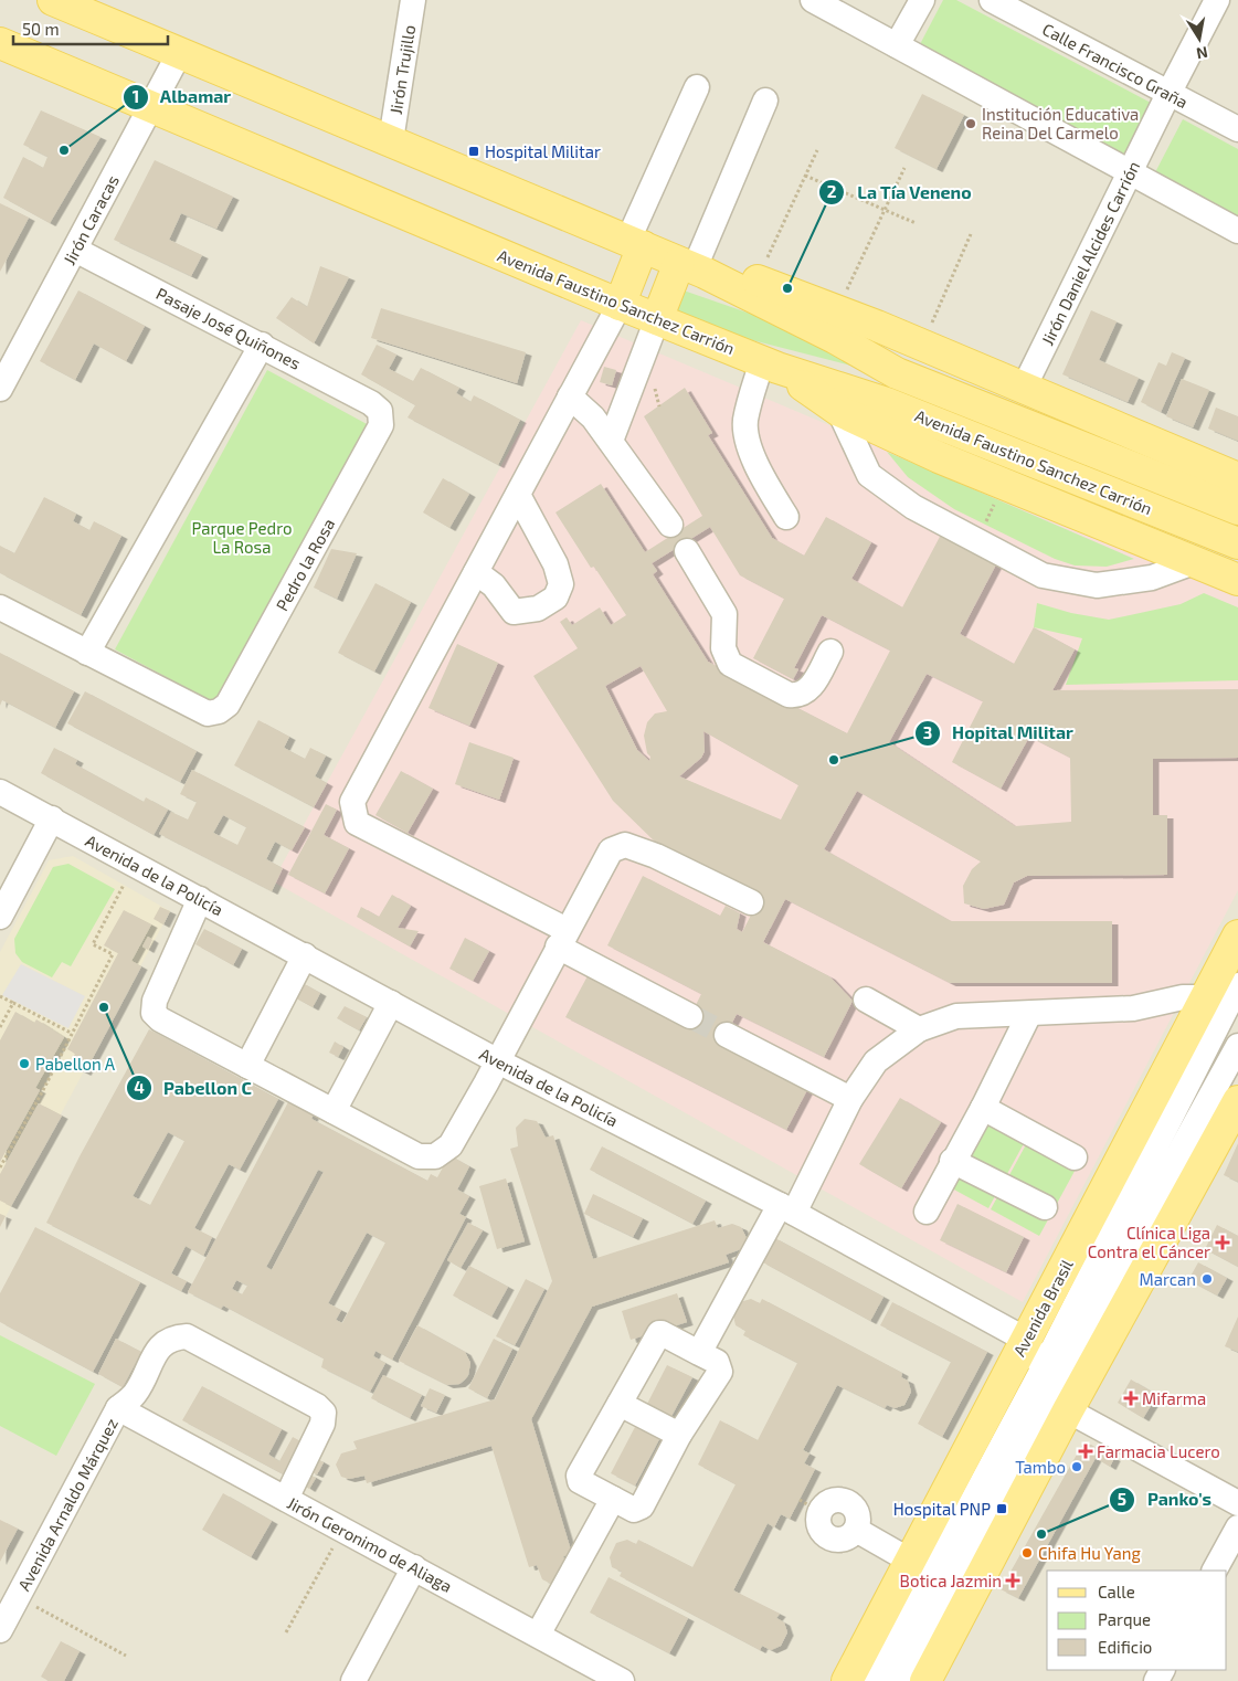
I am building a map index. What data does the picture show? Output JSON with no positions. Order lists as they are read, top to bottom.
{
  "streets": {
    "main road": ["Avenida Faustino Sanchez Carrión", "Avenida Brasil"],
    "street": [
      "Calle Francisco Graña",
      "Jirón Trujillo",
      "Jirón Caracas",
      "Jirón Daniel Alcides Carrión",
      "Pasaje José Quiñones",
      "Pedro la Rosa",
      "Avenida de la Policía",
      "Avenida Arnaldo Márquez",
      "Jirón Geronimo de Aliaga"
    ]
  },
  "crossings": [
    ["Calle Francisco Graña", "Jirón Daniel Alcides Carrión"],
    ["Jirón Caracas", "Avenida Faustino Sanchez Carrión"],
    ["Jirón Caracas", "Pasaje José Quiñones"],
    ["Pasaje José Quiñones", "Pedro la Rosa"],
    ["Avenida de la Policía", "Avenida Brasil"],
    ["Avenida Arnaldo Márquez", "Jirón Geronimo de Aliaga"]
  ],
  "parks": ["Parque Pedro La Rosa"],
  "places": {
    "other": [
      "Institución Educativa Reina Del Carmelo",
      "Albamar",
      "La Tía Veneno",
      "Hopital Militar",
      "Pabellon C",
      "Pabellon A",
      "Marcan",
      "Tambo",
      "Panko's",
      "Chifa Hu Yang"
    ],
    "transit": ["Hospital Militar", "Hospital PNP"],
    "health": [
      "Clínica Liga Contra el Cáncer",
      "Mifarma",
      "Farmacia Lucero",
      "Botica Jazmin"
    ]
  },
  "legend": ["Calle", "Parque", "Edificio"],
  "scale_bar": "50 m",
  "north": "bottom"
}
